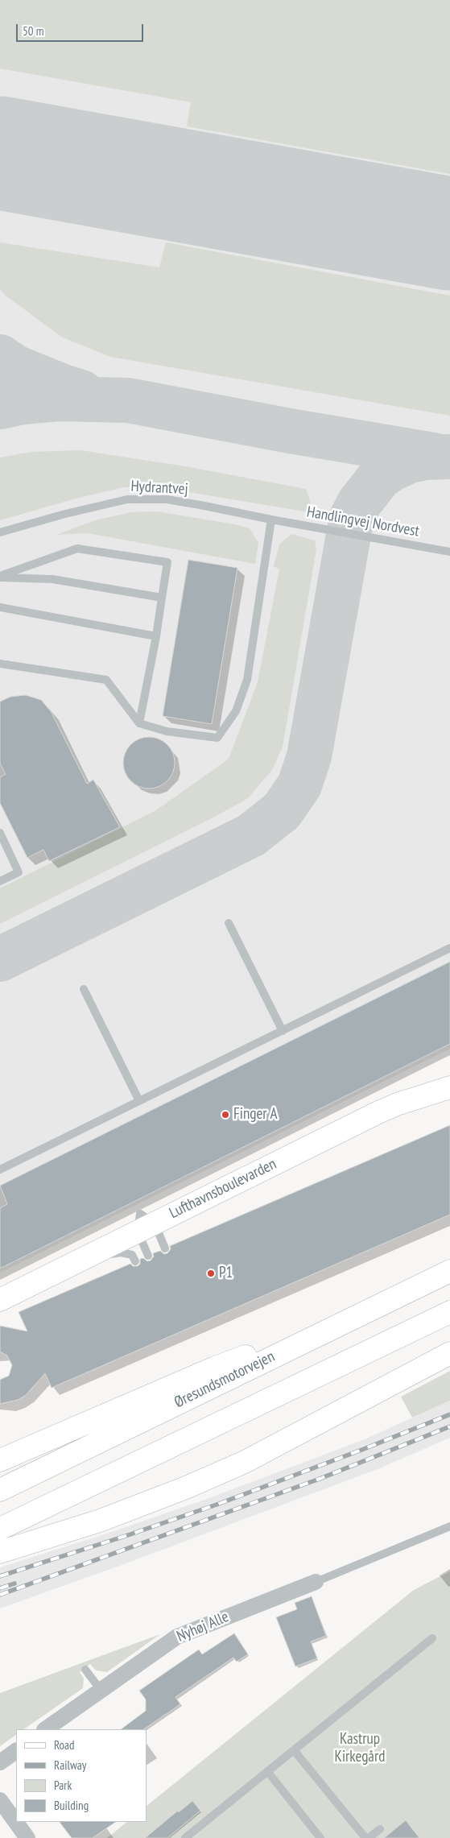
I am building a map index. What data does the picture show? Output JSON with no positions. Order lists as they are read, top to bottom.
{
  "streets": {
    "main road": ["Lufthavnsboulevarden", "Øresundsmotorvejen"],
    "street": ["Nyhøj Alle"],
    "lane": ["Hydrantvej", "Handlingvej Nordvest"]
  },
  "crossings": [
    ["Hydrantvej", "Handlingvej Nordvest"]
  ],
  "parks": ["Kastrup Kirkegård"],
  "places": ["Finger A", "P1"],
  "legend": [
    "Road",
    "Railway",
    "Park",
    "Building"
  ],
  "scale_bar": "50 m"
}
